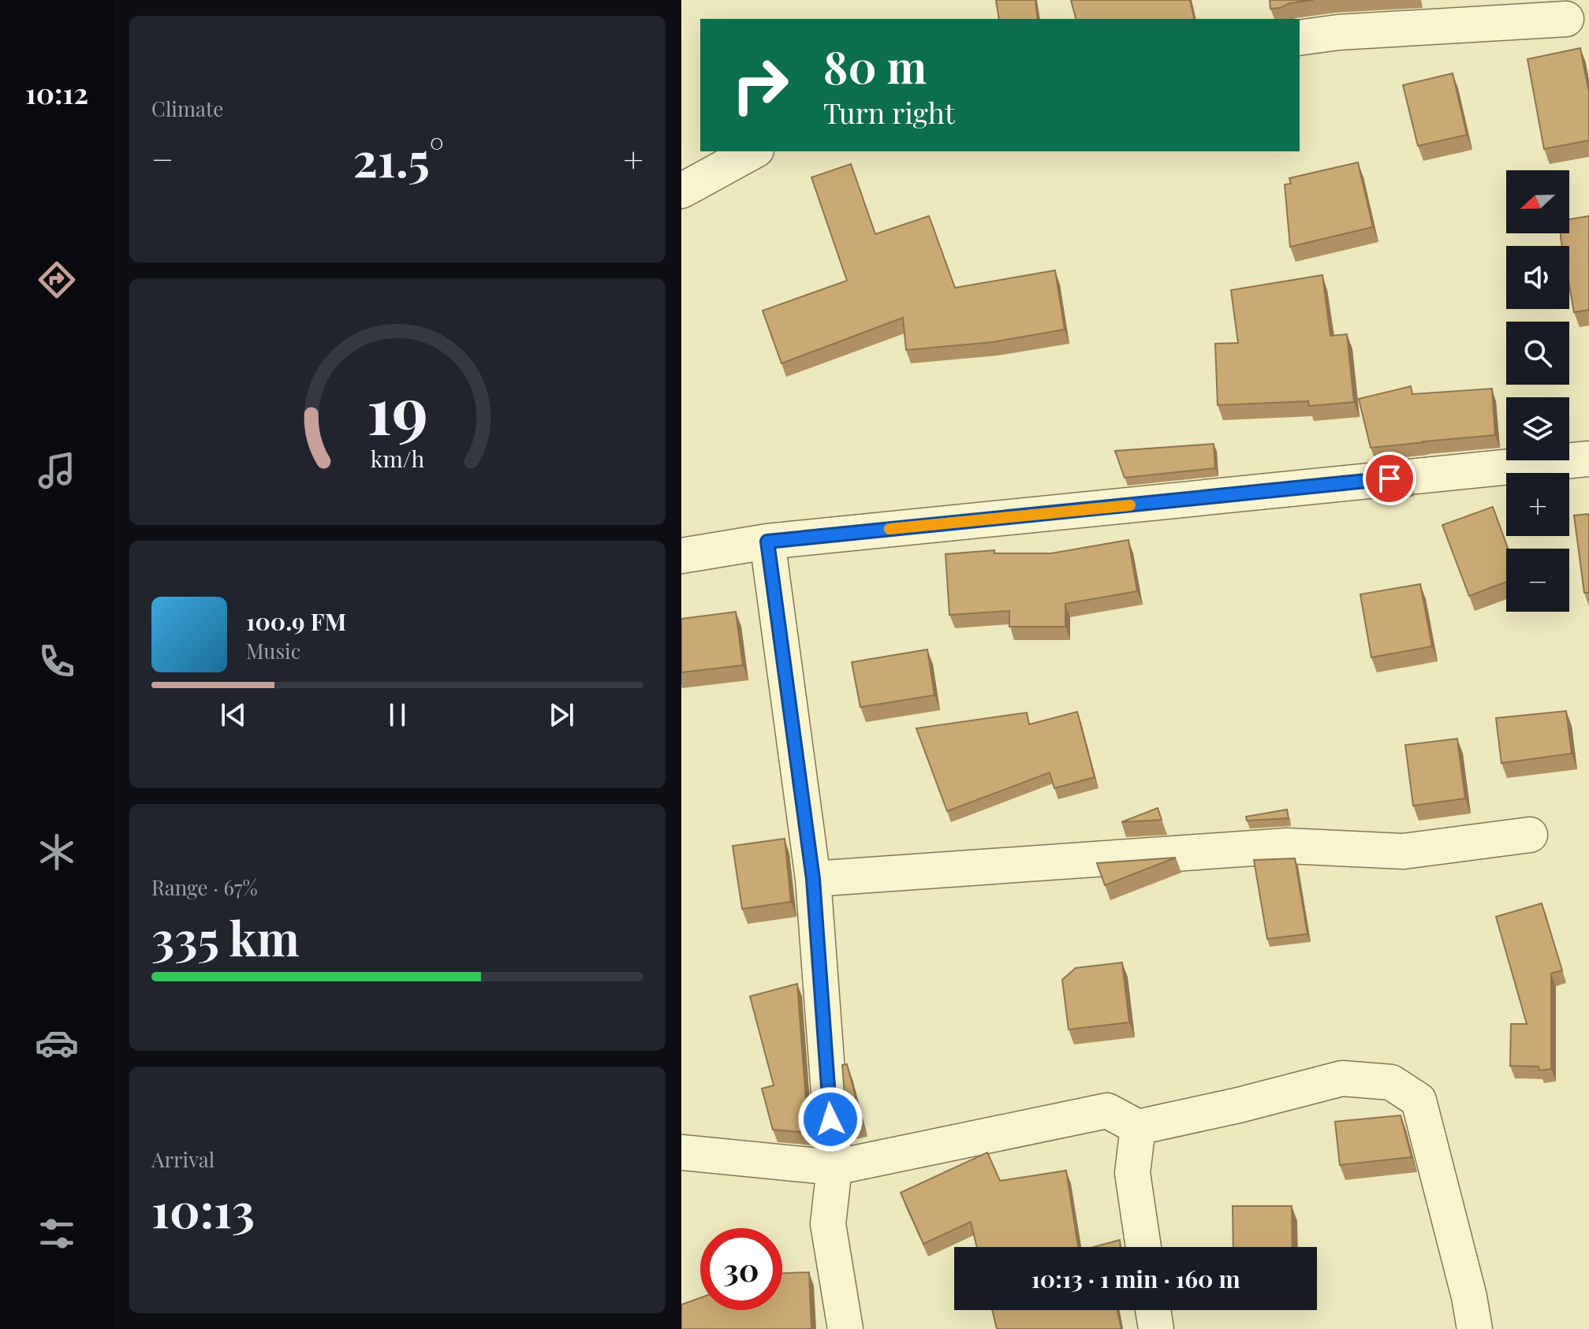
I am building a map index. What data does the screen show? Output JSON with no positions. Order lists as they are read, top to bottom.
{
  "north": "left",
  "page": {
    "tabs": "10:12",
    "tile": [
      "Climate",
      ["Range · 67%", "335 km"],
      ["Arrival", "10:13"]
    ],
    "turn": ["80 m", "Turn right"],
    "heat": ["−", "21.5°", "+"],
    "map_buttons": ["+", "−"],
    "song": ["100.9 FM", "Music"],
    "limit": "30",
    "trip": "10:13 · 1 min · 160 m",
    "gauge": ["19", "km/h"]
  }
}
